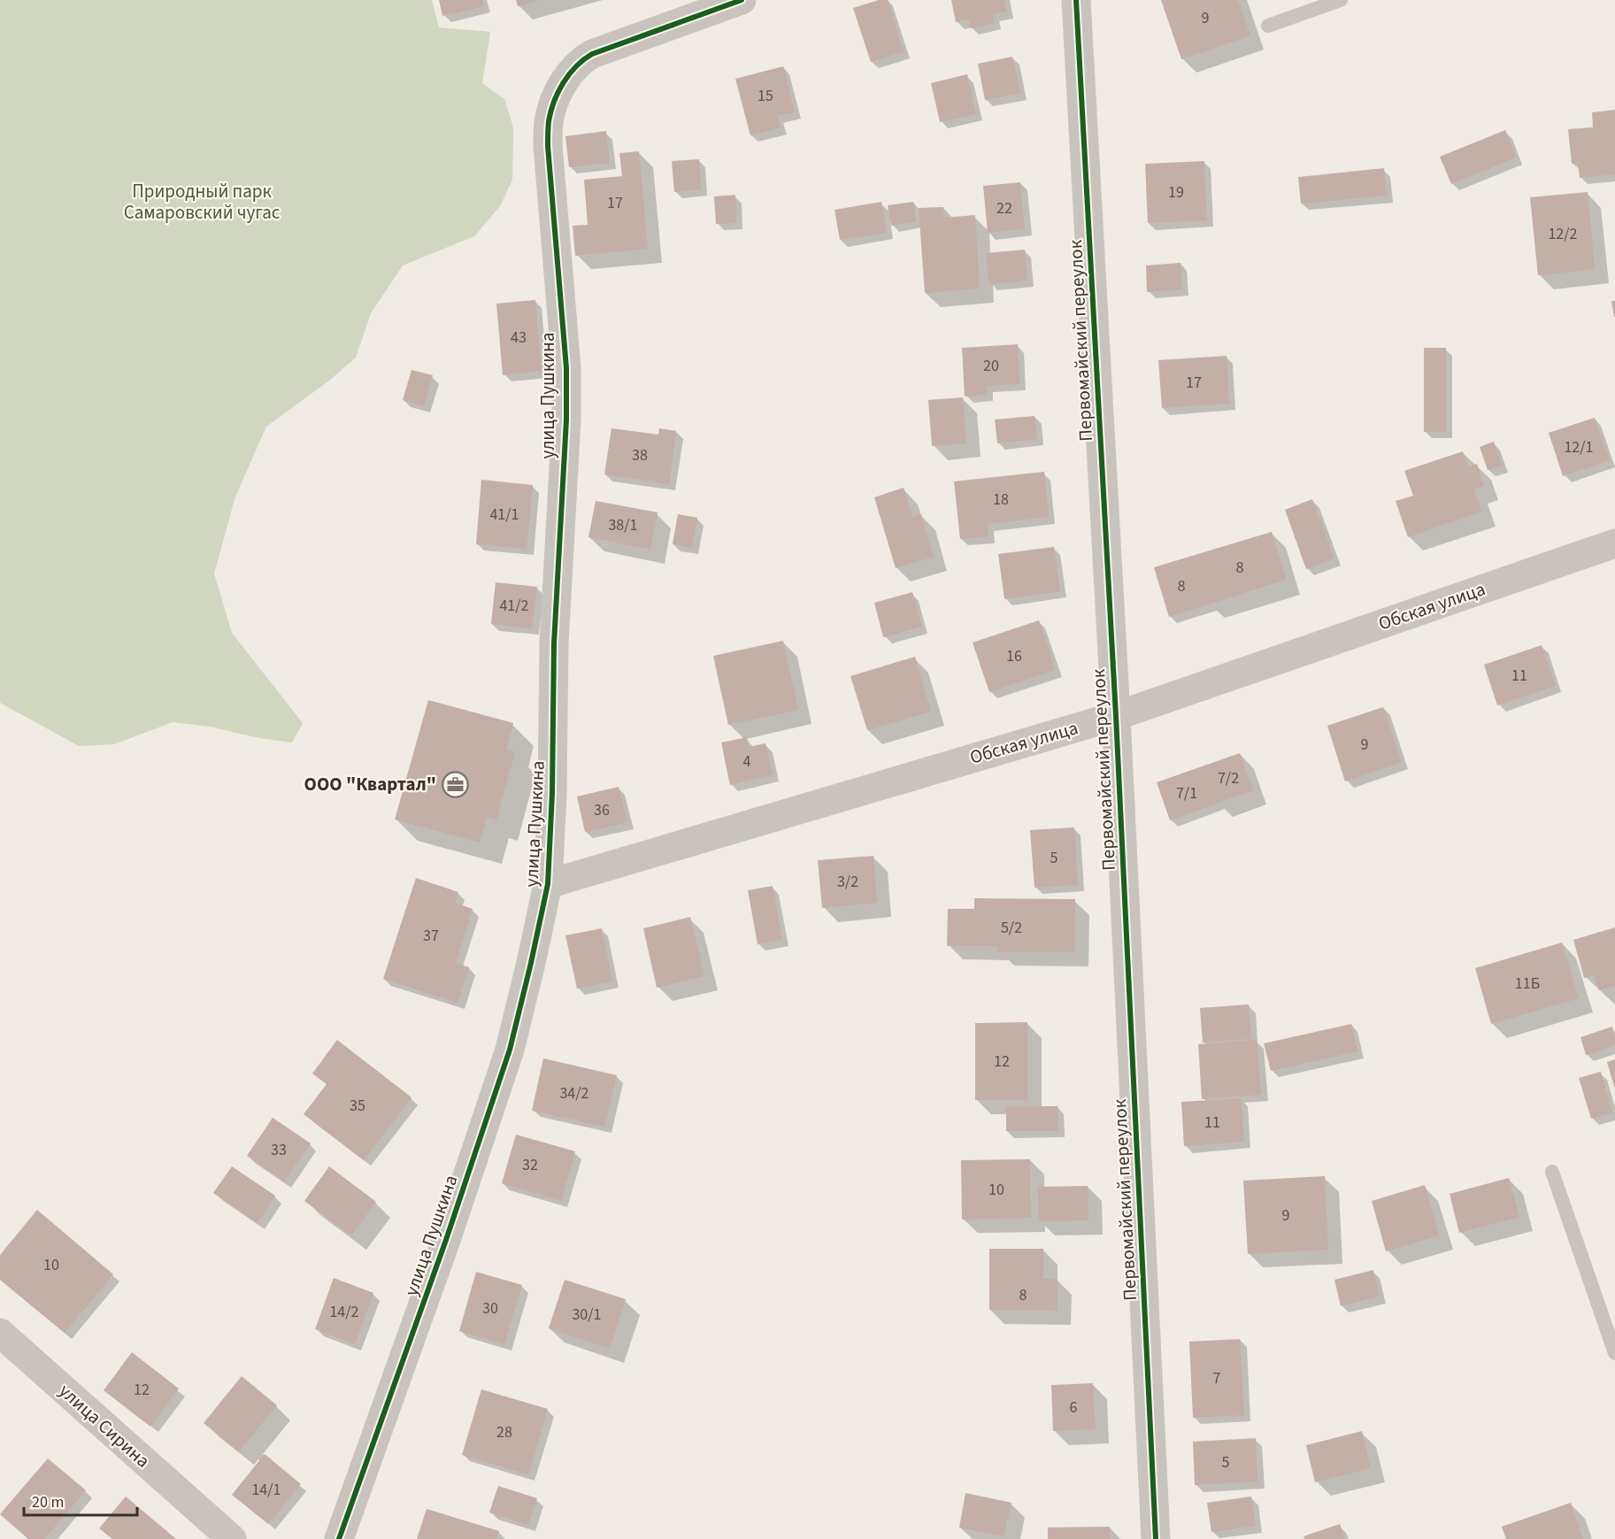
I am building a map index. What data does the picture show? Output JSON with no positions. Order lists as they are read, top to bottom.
{
  "streets": {
    "street": [
      "Первомайский переулок",
      "улица Пушкина",
      "Обская улица",
      "улица Сирина"
    ]
  },
  "crossings": [
    ["Первомайский переулок", "Обская улица"],
    ["улица Пушкина", "Обская улица"]
  ],
  "parks": ["Природный парк Самаровский чугас"],
  "places": {
    "office": ["ООО \"Квартал\""]
  },
  "house_numbers": [
    "9",
    "15",
    "19",
    "17",
    "22",
    "12/2",
    "43",
    "20",
    "17",
    "12/1",
    "38",
    "18",
    "41/1",
    "38/1",
    "8",
    "8",
    "41/2",
    "16",
    "11",
    "9",
    "4",
    "7/2",
    "7/1",
    "36",
    "5",
    "3/2",
    "5/2",
    "37",
    "11Б",
    "12",
    "34/2",
    "35",
    "11",
    "33",
    "32",
    "10",
    "9",
    "10",
    "8",
    "30",
    "14/2",
    "30/1",
    "7",
    "12",
    "6",
    "28",
    "5",
    "14/1"
  ],
  "scale_bar": "20 m"
}
